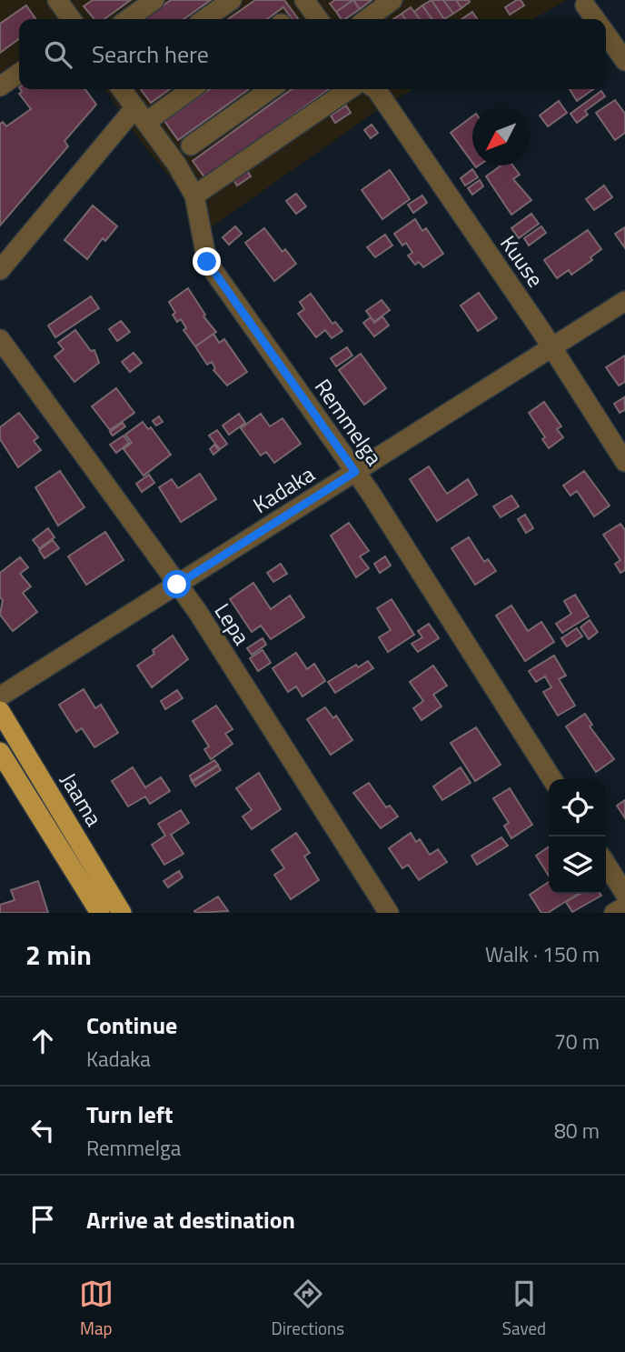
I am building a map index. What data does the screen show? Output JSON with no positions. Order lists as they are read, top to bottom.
{
  "streets": {
    "main road": ["Jaama"],
    "street": [
      "Kuuse",
      "Remmelga",
      "Kadaka",
      "Lepa"
    ]
  },
  "crossings": [
    ["Kuuse", "Kadaka"],
    ["Remmelga", "Kadaka"],
    ["Kadaka", "Lepa"]
  ],
  "north": "bottom left",
  "page": {
    "search": "Search here",
    "heading": ["2 min", "Walk · 150 m"],
    "list": [
      ["Continue", "Kadaka", "70 m"],
      ["Turn left", "Remmelga", "80 m"],
      "Arrive at destination"
    ],
    "nav": ["Map", "Directions", "Saved"]
  }
}
